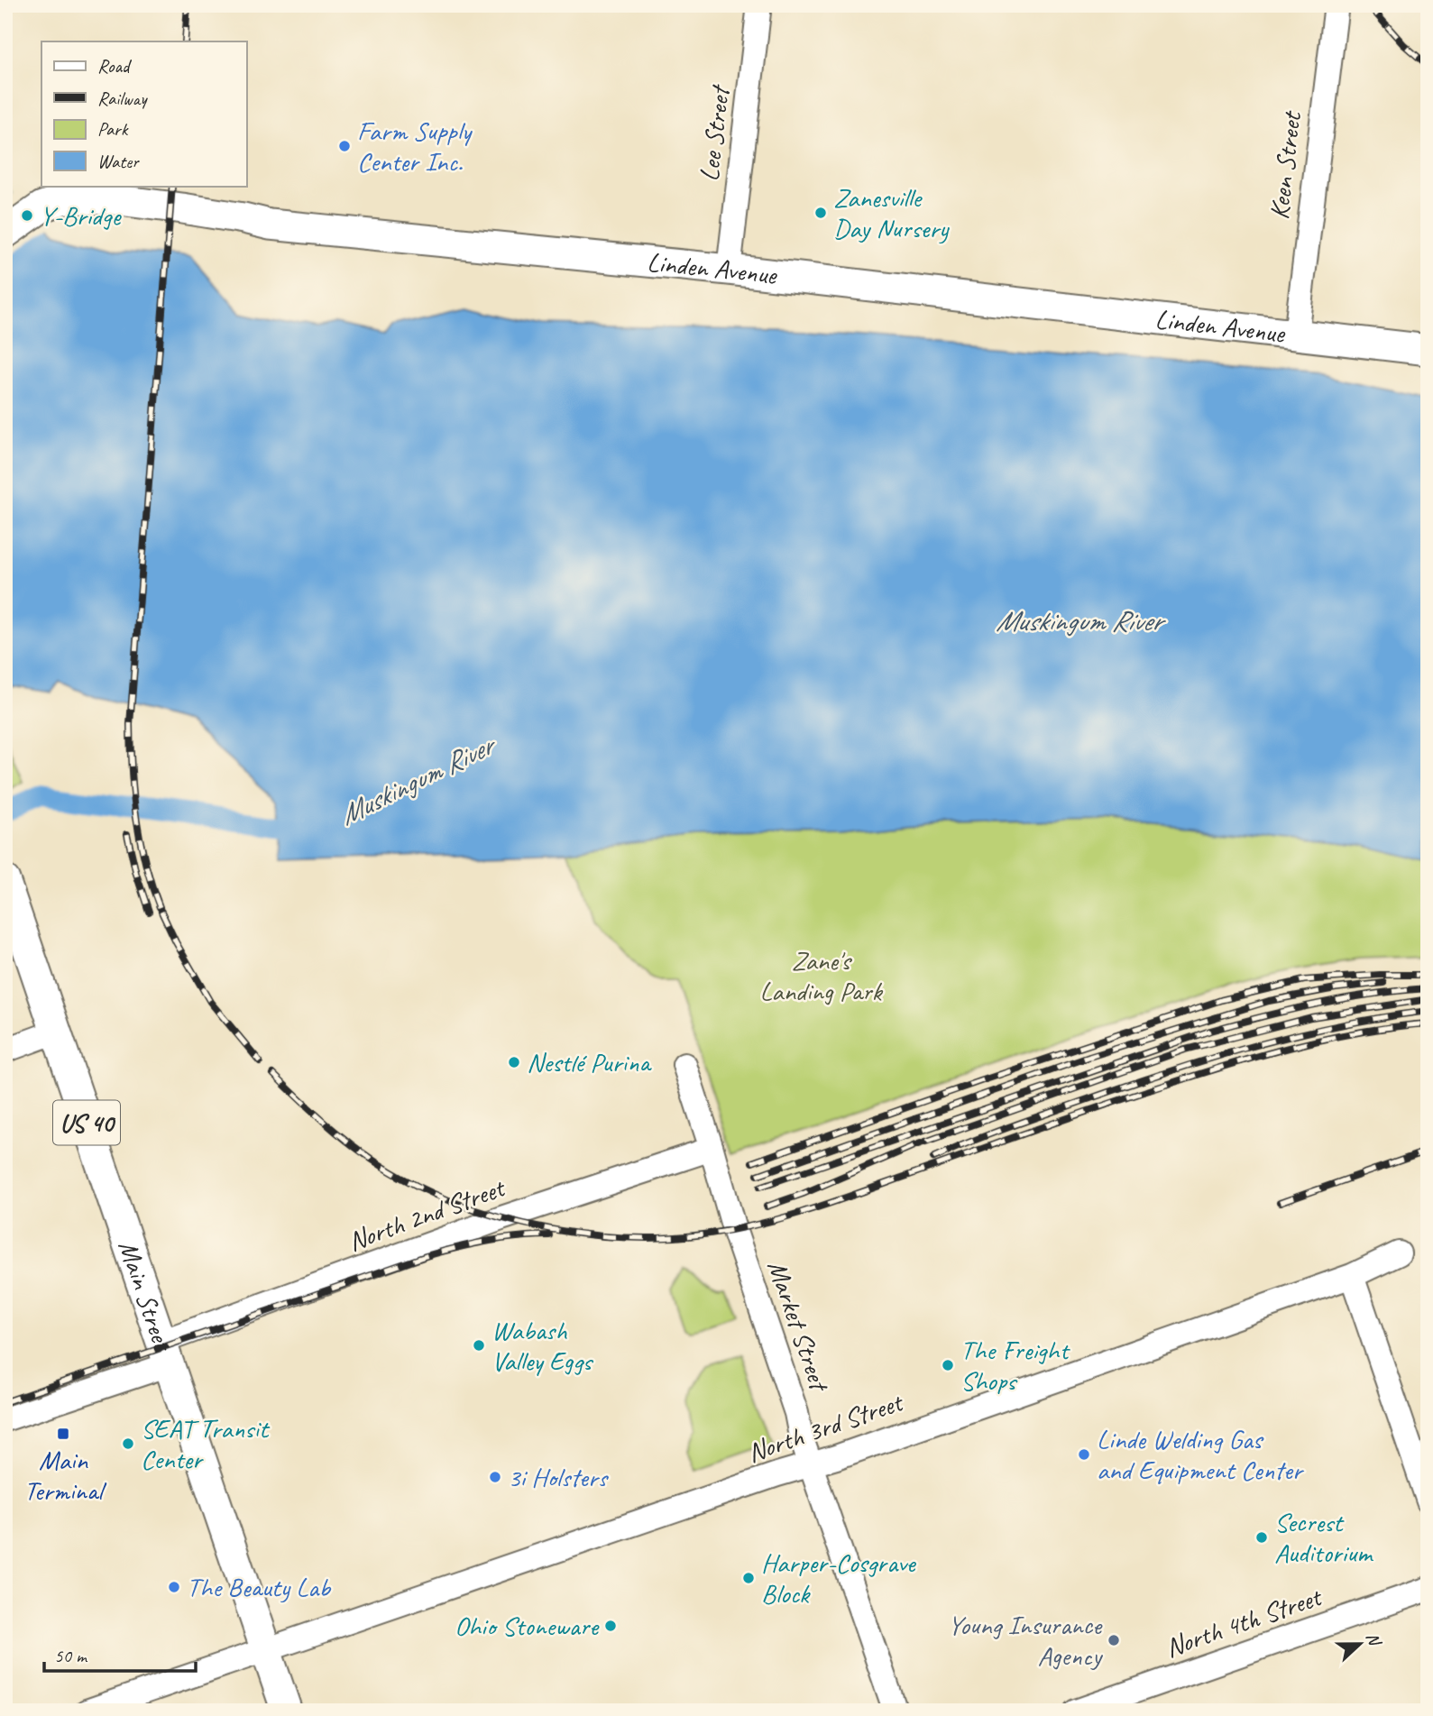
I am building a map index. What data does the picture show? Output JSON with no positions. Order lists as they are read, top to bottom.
{
  "streets": {
    "main road": ["Linden Avenue", "US 40", "Main Street"],
    "street": [
      "Lee Street",
      "Keen Street",
      "North 2nd Street",
      "Market Street",
      "North 3rd Street",
      "North 4th Street"
    ]
  },
  "crossings": [
    ["Lee Street", "Linden Avenue"],
    ["Keen Street", "Linden Avenue"],
    ["North 2nd Street", "Main Street"],
    ["North 2nd Street", "Market Street"],
    ["Main Street", "North 3rd Street"],
    ["Market Street", "North 3rd Street"]
  ],
  "water": ["Muskingum River"],
  "parks": ["Zane's Landing Park"],
  "places": {
    "other": [
      "Farm Supply Center Inc.",
      "Zanesville Day Nursery",
      "Y-Bridge",
      "Nestlé Purina",
      "Wabash Valley Eggs",
      "The Freight Shops",
      "SEAT Transit Center",
      "Linde Welding Gas and Equipment Center",
      "3i Holsters",
      "Secrest Auditorium",
      "Harper-Cosgrave Block",
      "The Beauty Lab",
      "Ohio Stoneware",
      "Young Insurance Agency"
    ],
    "transit": ["Main Terminal"]
  },
  "legend": [
    "Road",
    "Railway",
    "Park",
    "Water"
  ],
  "scale_bar": "50 m",
  "north": "right"
}
